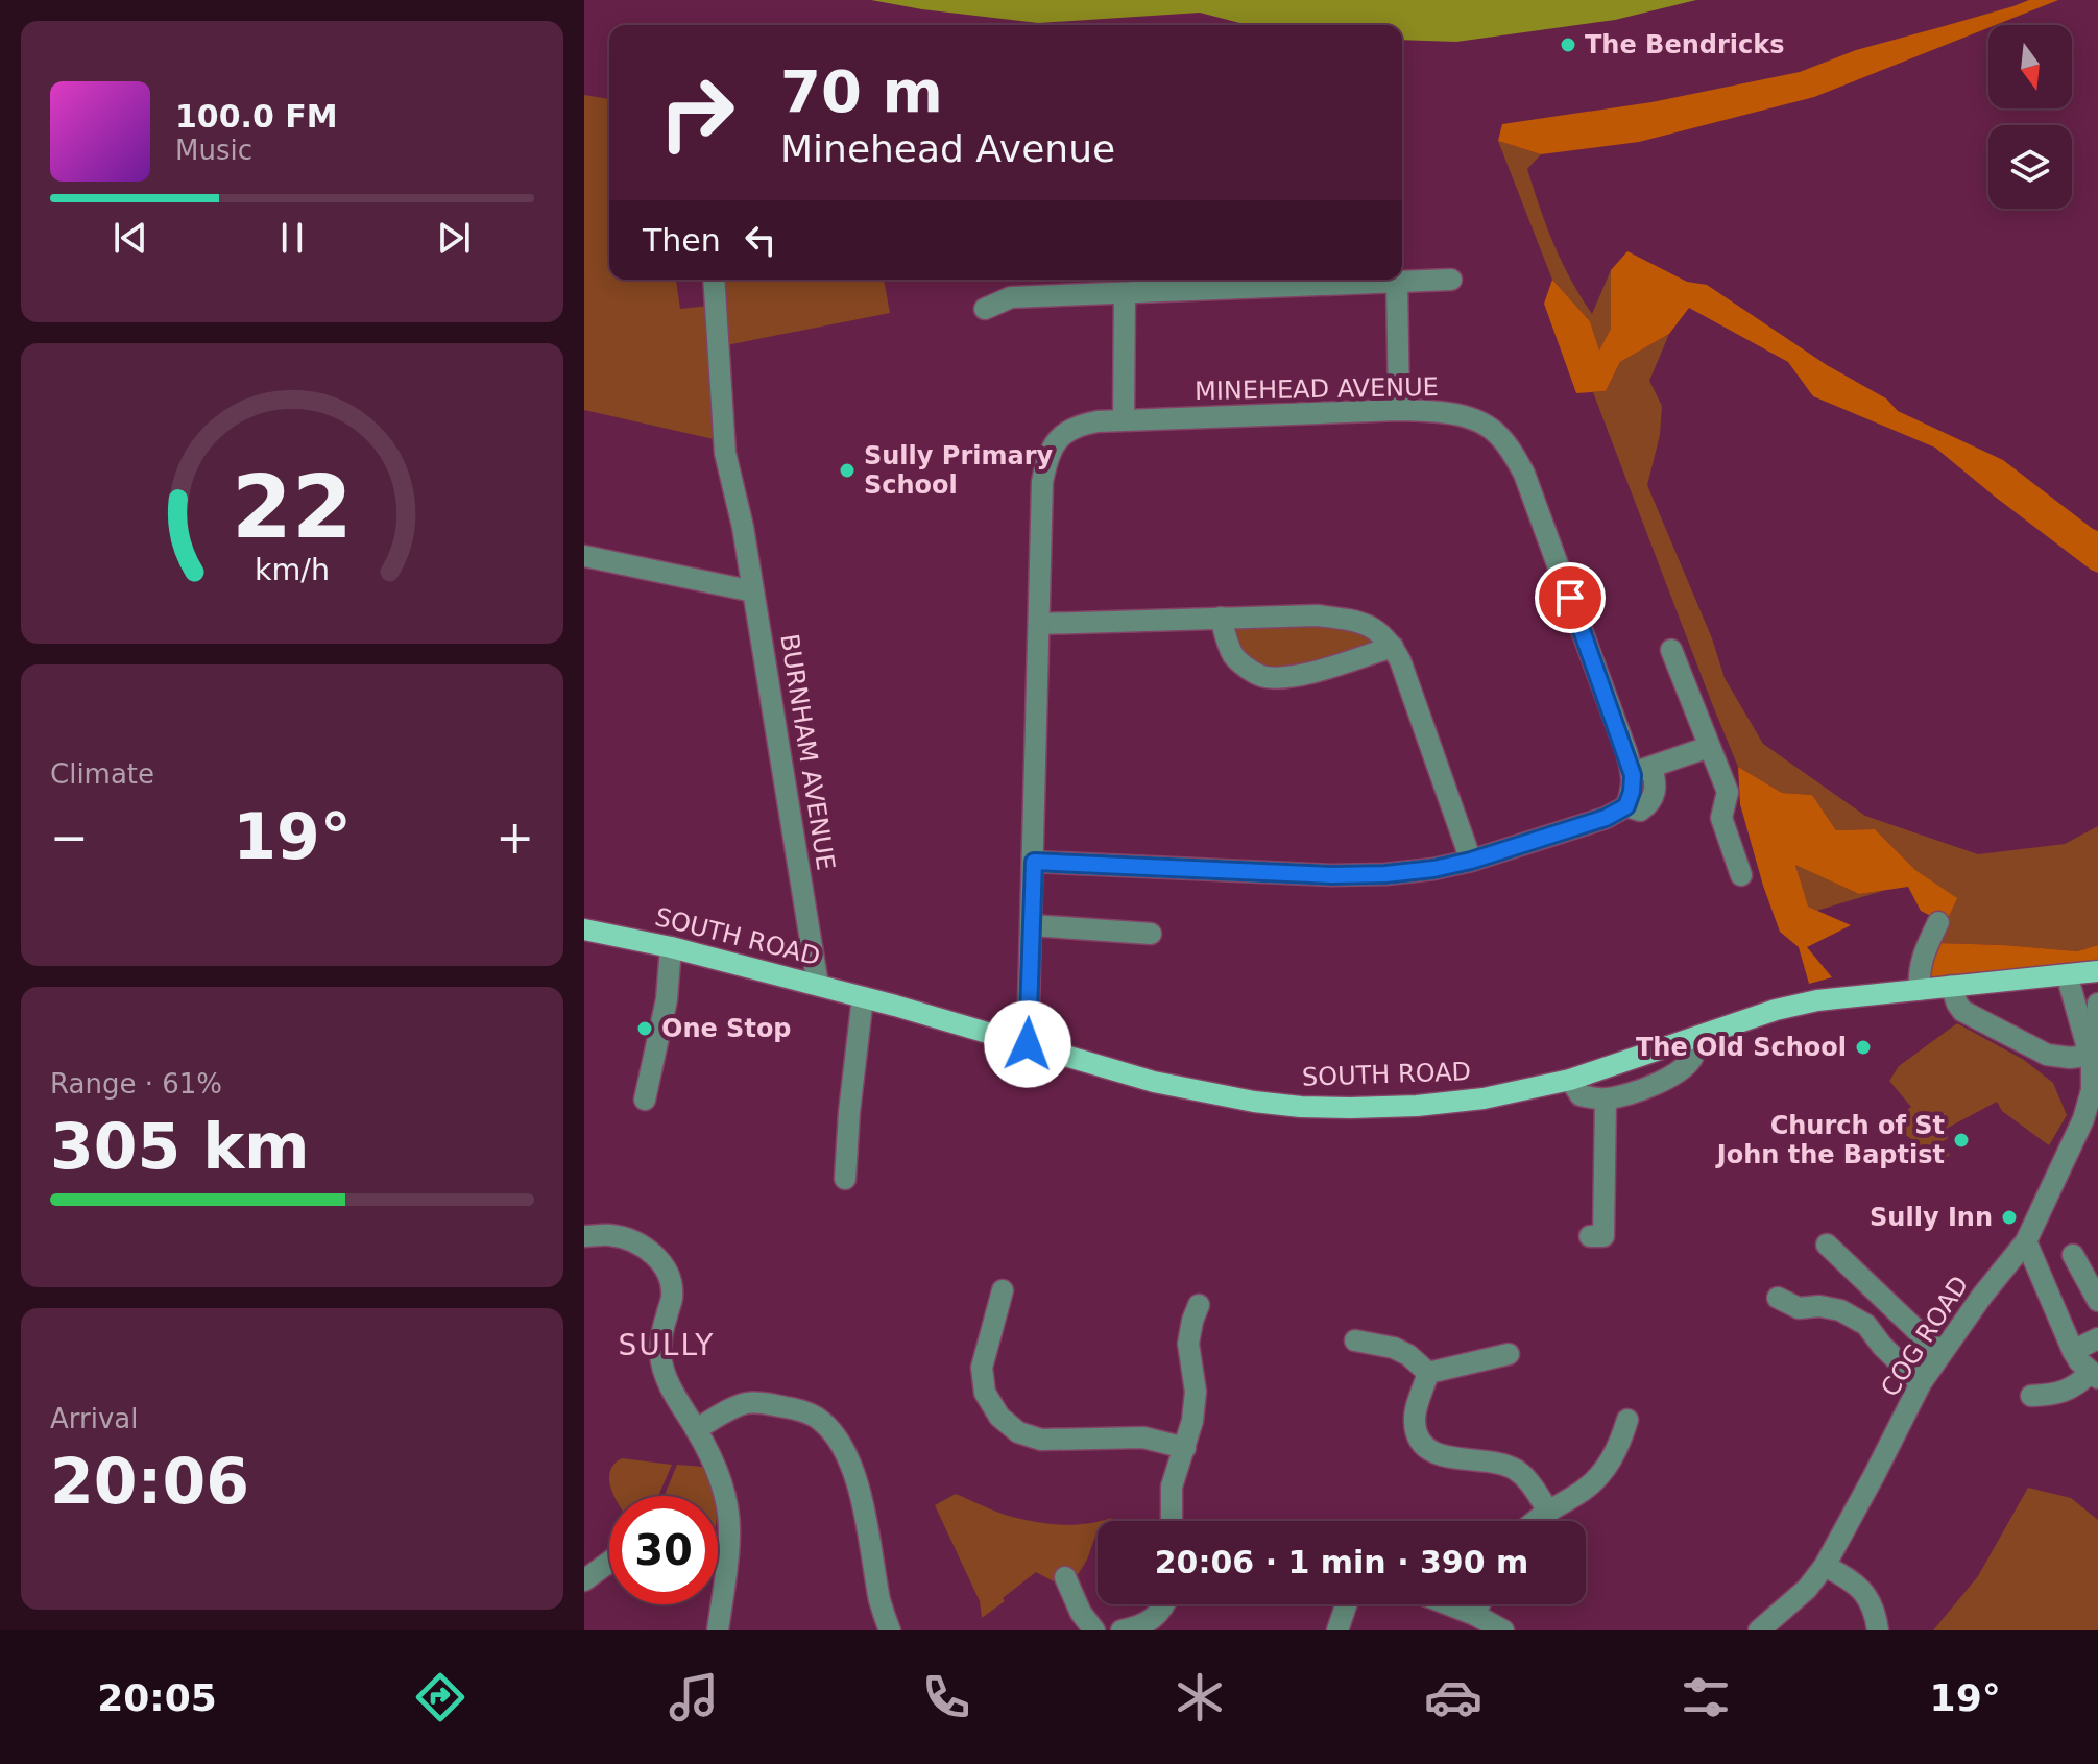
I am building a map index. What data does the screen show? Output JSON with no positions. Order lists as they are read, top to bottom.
{
  "streets": {
    "main road": ["SOUTH ROAD"],
    "street": ["MINEHEAD AVENUE", "BURNHAM AVENUE", "COG ROAD"]
  },
  "crossings": [
    ["MINEHEAD AVENUE", "SOUTH ROAD"],
    ["BURNHAM AVENUE", "SOUTH ROAD"],
    ["SOUTH ROAD", "COG ROAD"]
  ],
  "districts": ["SULLY"],
  "places": [
    "The Bendricks",
    "Sully Primary School",
    "One Stop",
    "The Old School",
    "Church of St John the Baptist",
    "Sully Inn"
  ],
  "north": "bottom",
  "page": {
    "turn": ["70 m", "Minehead Avenue"],
    "song": ["100.0 FM", "Music"],
    "then": "Then",
    "tile": [
      "Climate",
      ["Range · 61%", "305 km"],
      ["Arrival", "20:06"]
    ],
    "heat": ["−", "19°", "+"],
    "limit": "30",
    "trip": "20:06 · 1 min · 390 m",
    "tabs": ["20:05", "19°"],
    "gauge": ["22", "km/h"]
  }
}
